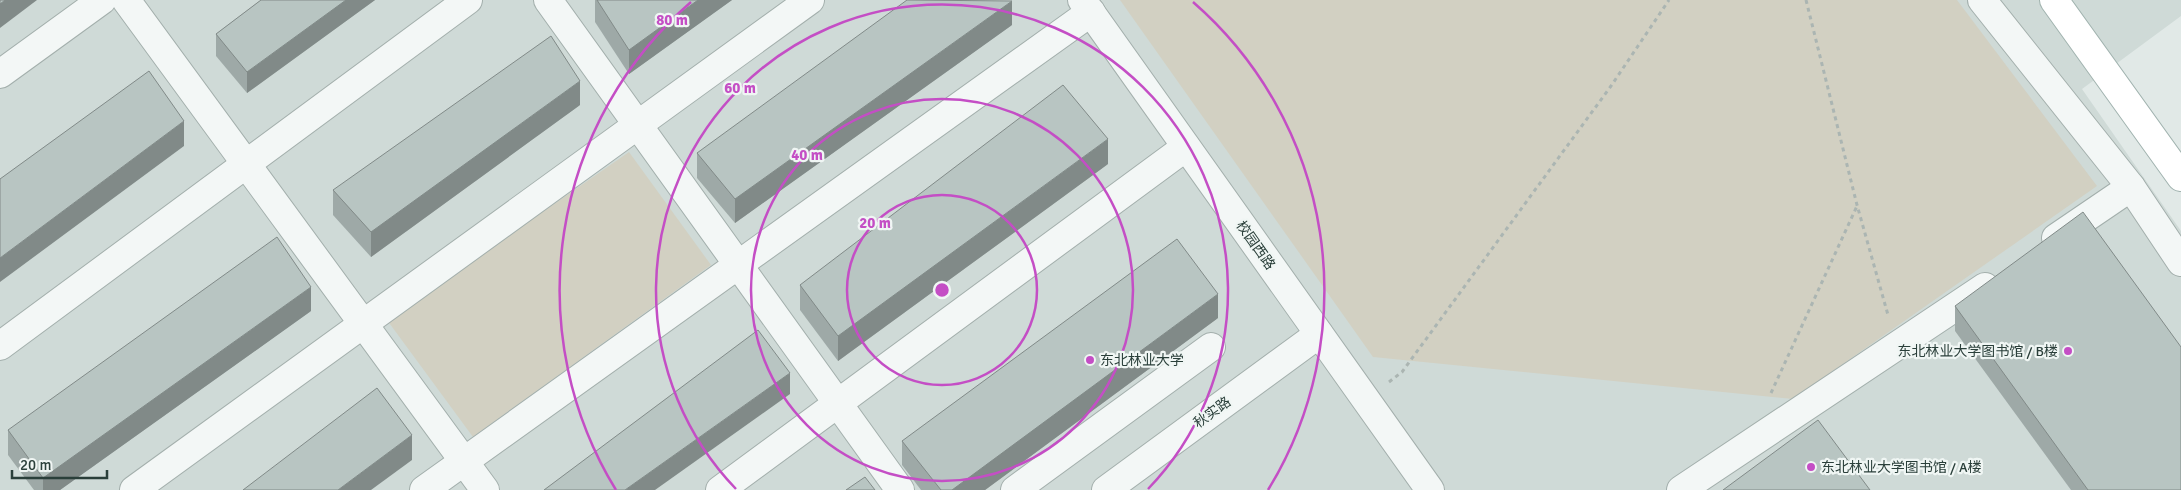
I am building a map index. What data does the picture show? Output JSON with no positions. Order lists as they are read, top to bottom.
{
  "streets": {
    "street": ["校园西路", "秋实路"]
  },
  "crossings": [
    ["校园西路", "秋实路"]
  ],
  "places": ["东北林业大学图书馆 / B楼", "东北林业大学", "东北林业大学图书馆 / A楼"],
  "scale_bar": "20 m",
  "rings": [
    "80 m",
    "60 m",
    "40 m",
    "20 m"
  ]
}
